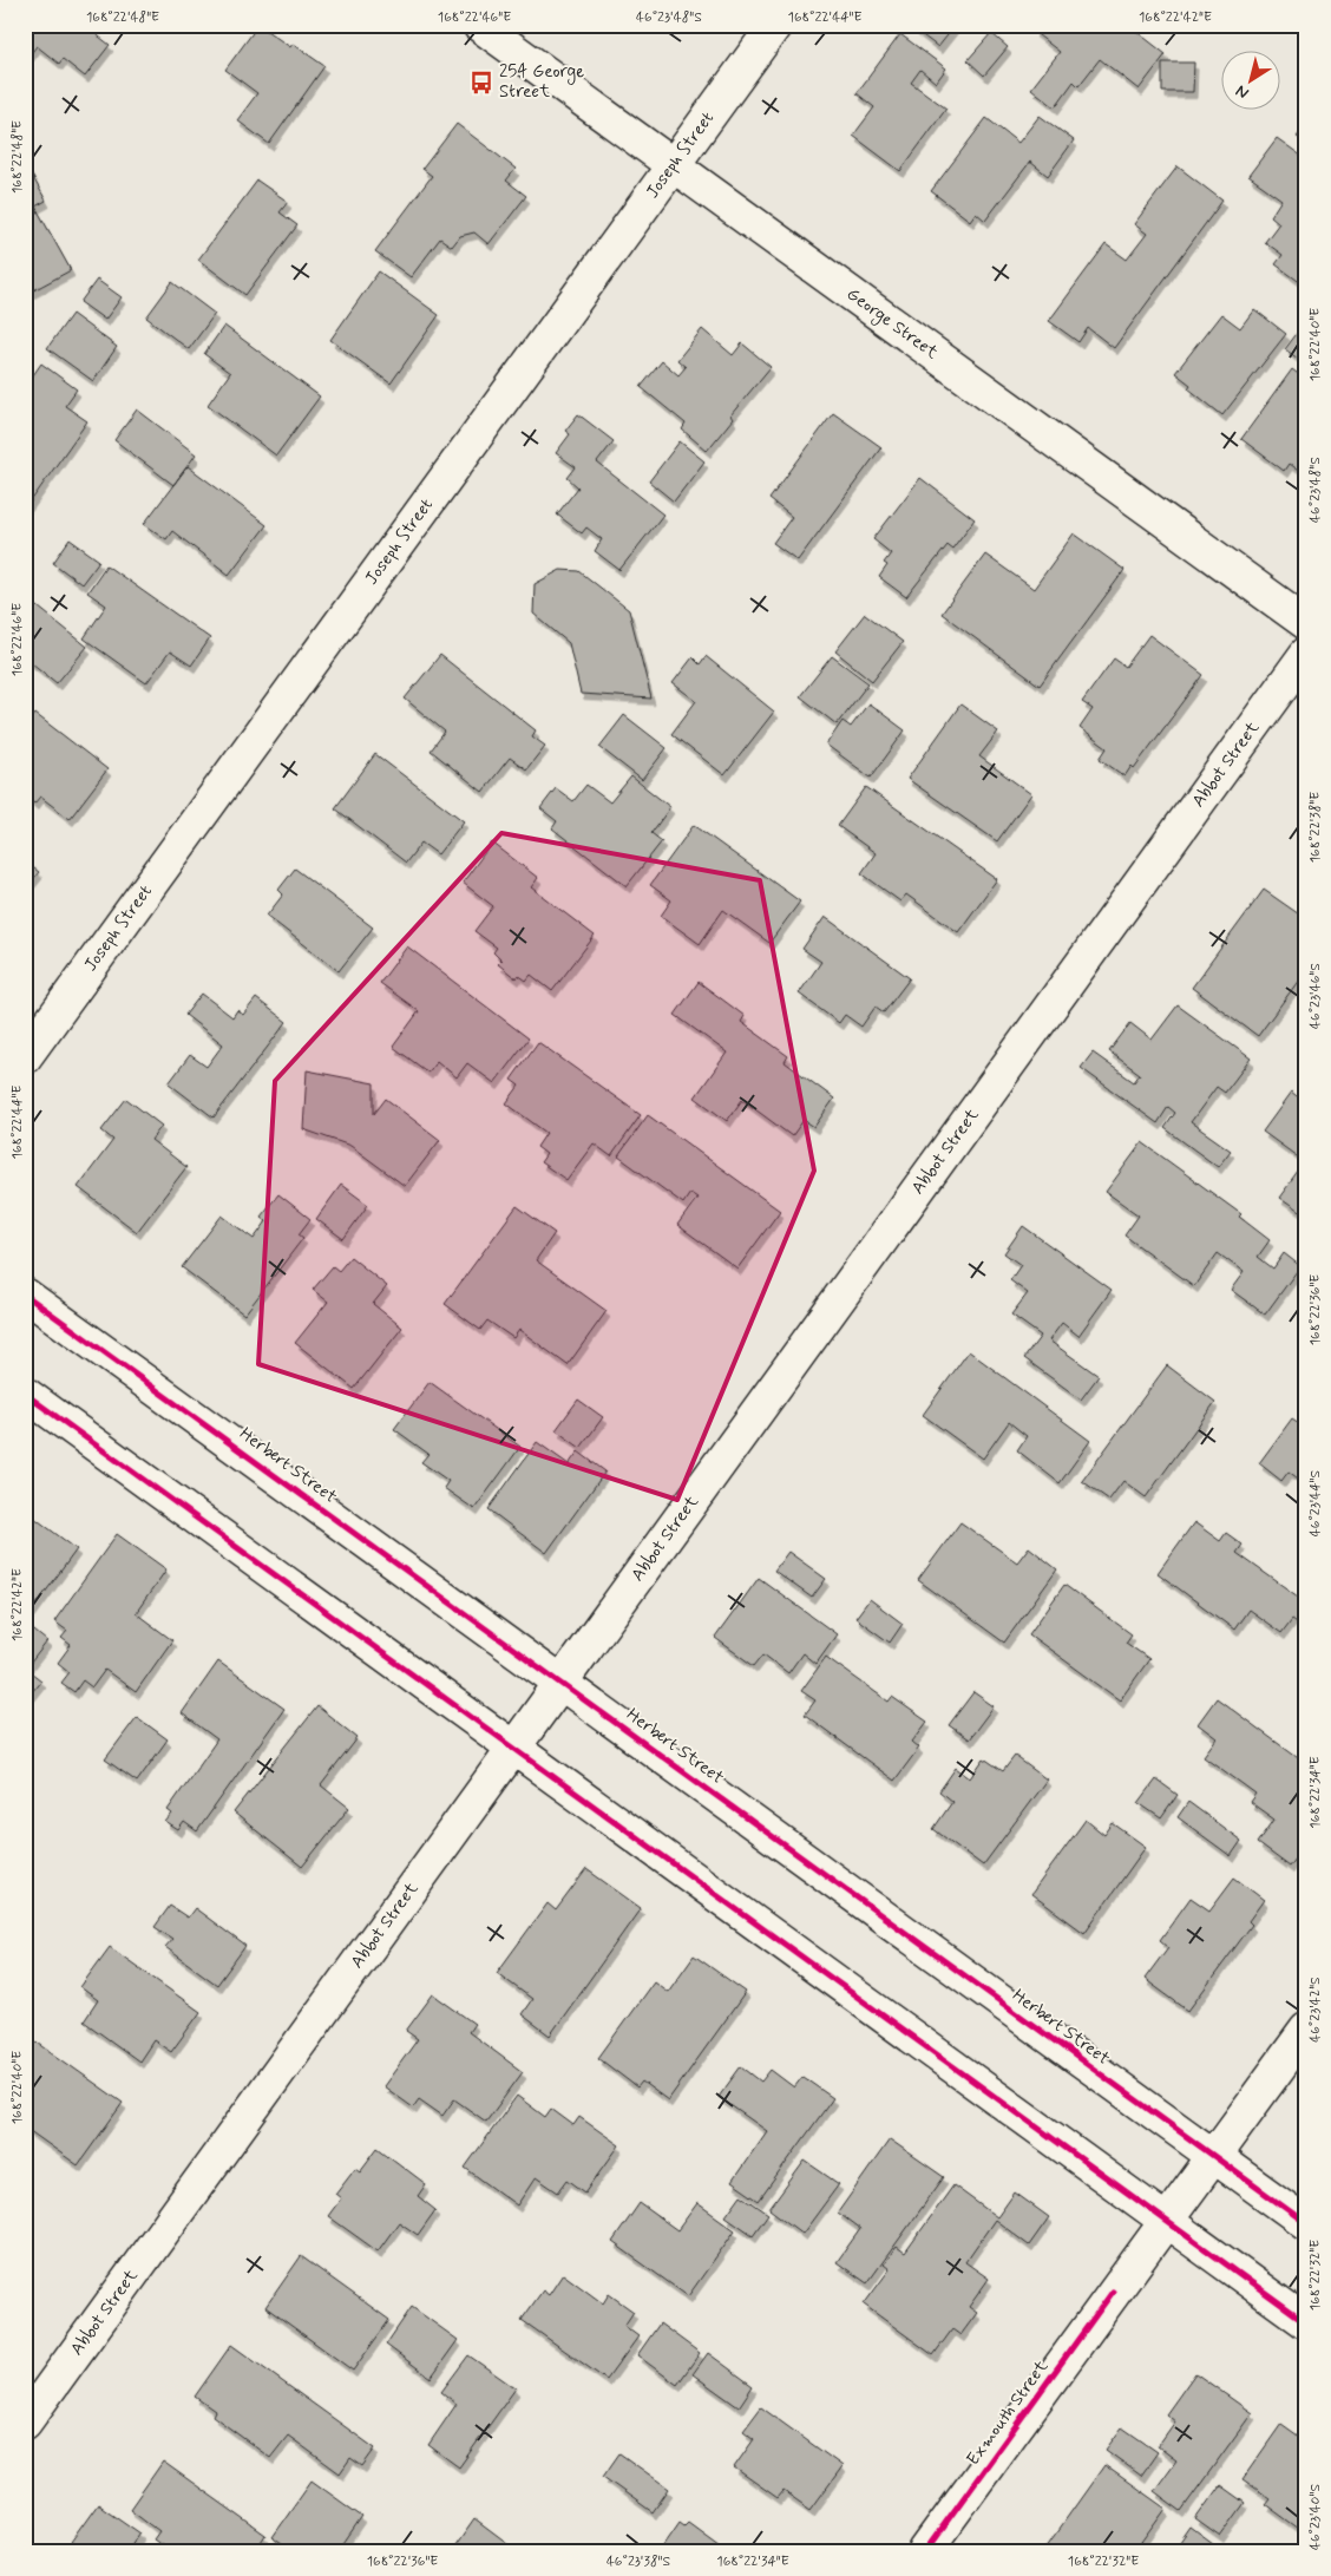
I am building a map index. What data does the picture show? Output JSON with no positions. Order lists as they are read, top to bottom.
{
  "streets": {
    "street": [
      "Joseph Street",
      "George Street",
      "Abbot Street",
      "Herbert Street",
      "Exmouth Street"
    ]
  },
  "crossings": [
    ["Joseph Street", "George Street"],
    ["Abbot Street", "Herbert Street"],
    ["Herbert Street", "Exmouth Street"]
  ],
  "places": {
    "bus stop": ["254 George Street"]
  },
  "north": "bottom left",
  "coordinates": [
    "168°22'48\"E",
    "168°22'46\"E",
    "46°23'48\"S",
    "168°22'44\"E",
    "168°22'42\"E",
    "168°22'40\"E",
    "168°22'38\"E",
    "46°23'46\"S",
    "168°22'36\"E",
    "46°23'44\"S",
    "168°22'34\"E",
    "46°23'42\"S",
    "168°22'32\"E",
    "46°23'40\"S",
    "46°23'38\"S"
  ]
}
